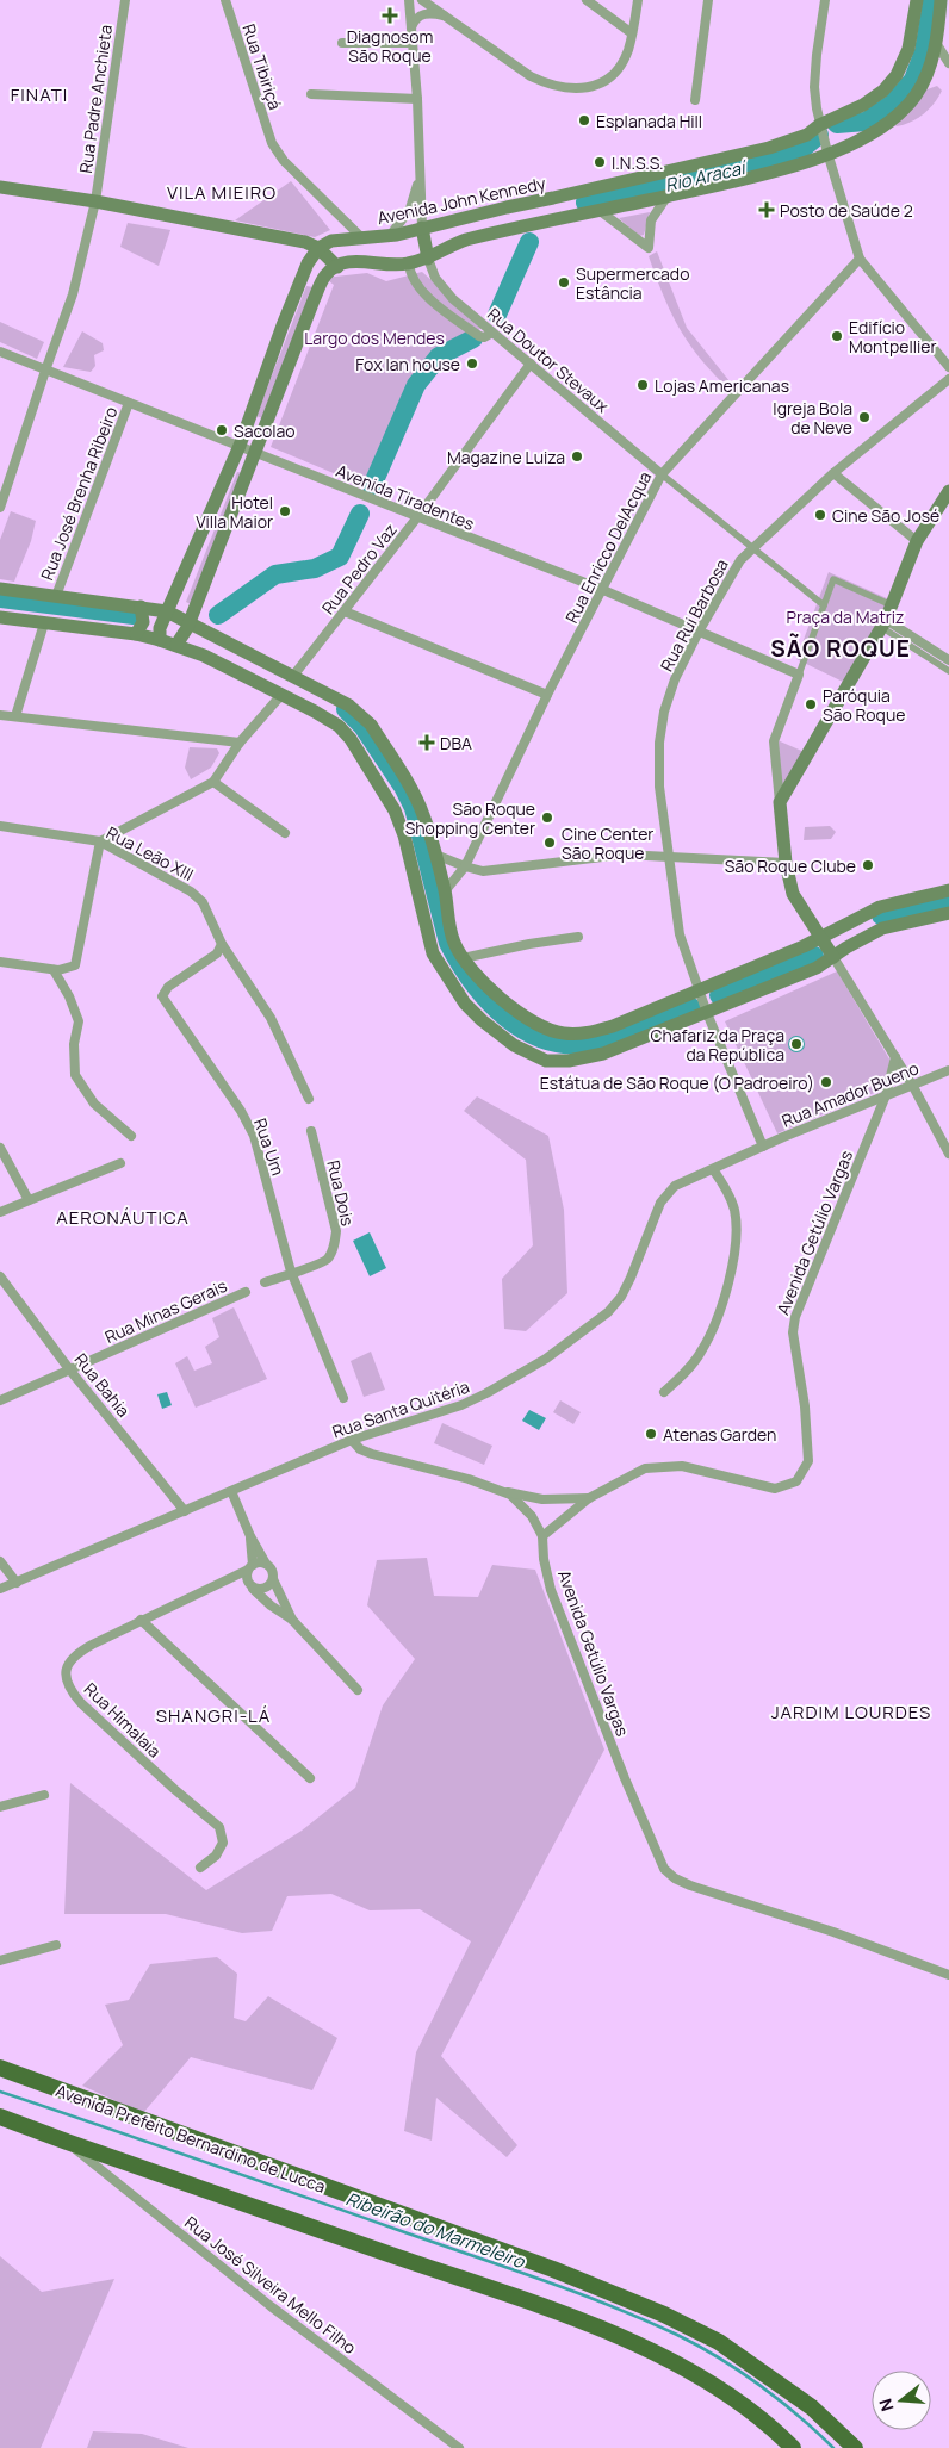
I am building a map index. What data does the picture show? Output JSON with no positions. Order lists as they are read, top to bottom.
{
  "streets": {
    "highway": ["Avenida Prefeito Bernardino de Lucca"],
    "main road": ["Avenida John Kennedy"],
    "street": [
      "Rua Tibiriçá",
      "Rua Padre Anchieta",
      "Rua Doutor Stevaux",
      "Rua José Brenha Ribeiro",
      "Avenida Tiradentes",
      "Rua Enricco DelAcqua",
      "Rua Pedro Vaz",
      "Rua Rui Barbosa",
      "Rua Leão XIII",
      "Rua Amador Bueno",
      "Rua Um",
      "Rua Dois",
      "Avenida Getúlio Vargas",
      "Rua Minas Gerais",
      "Rua Bahia",
      "Rua Santa Quitéria",
      "Rua Himalaia",
      "Rua José Silveira Mello Filho"
    ]
  },
  "crossings": [
    ["Rua Tibiriçá", "Avenida John Kennedy"],
    ["Rua Padre Anchieta", "Avenida Tiradentes"],
    ["Rua Doutor Stevaux", "Rua Enricco DelAcqua"],
    ["Rua Doutor Stevaux", "Rua Pedro Vaz"],
    ["Rua José Brenha Ribeiro", "Avenida Tiradentes"],
    ["Avenida Tiradentes", "Rua Enricco DelAcqua"],
    ["Avenida Tiradentes", "Rua Pedro Vaz"],
    ["Avenida Tiradentes", "Rua Rui Barbosa"],
    ["Rua Rui Barbosa", "Rua Amador Bueno"],
    ["Rua Rui Barbosa", "Rua Santa Quitéria"],
    ["Rua Leão XIII", "Rua Um"],
    ["Rua Amador Bueno", "Avenida Getúlio Vargas"],
    ["Rua Amador Bueno", "Rua Santa Quitéria"],
    ["Rua Um", "Rua Dois"],
    ["Rua Minas Gerais", "Rua Bahia"],
    ["Rua Bahia", "Rua Santa Quitéria"]
  ],
  "districts": [
    "FINATI",
    "VILA MIEIRO",
    "SÃO ROQUE",
    "AERONÁUTICA",
    "JARDIM LOURDES",
    "SHANGRI-LÁ"
  ],
  "water": ["Rio Aracaí", "Ribeirão do Marmeleiro"],
  "parks": ["Largo dos Mendes", "Praça da Matriz"],
  "places": {
    "health": ["Diagnosom São Roque", "Posto de Saúde 2", "DBA"],
    "other": [
      "Esplanada Hill",
      "I.N.S.S.",
      "Supermercado Estância",
      "Edifício Montpellier",
      "Fox lan house",
      "Lojas Americanas",
      "Igreja Bola de Neve",
      "Sacolao",
      "Magazine Luiza",
      "Hotel Villa Maior",
      "Cine São José",
      "Paróquia São Roque",
      "São Roque Shopping Center",
      "Cine Center São Roque",
      "São Roque Clube",
      "Chafariz da Praça da República",
      "Estátua de São Roque (O Padroeiro)",
      "Atenas Garden"
    ]
  },
  "north": "left"
}
